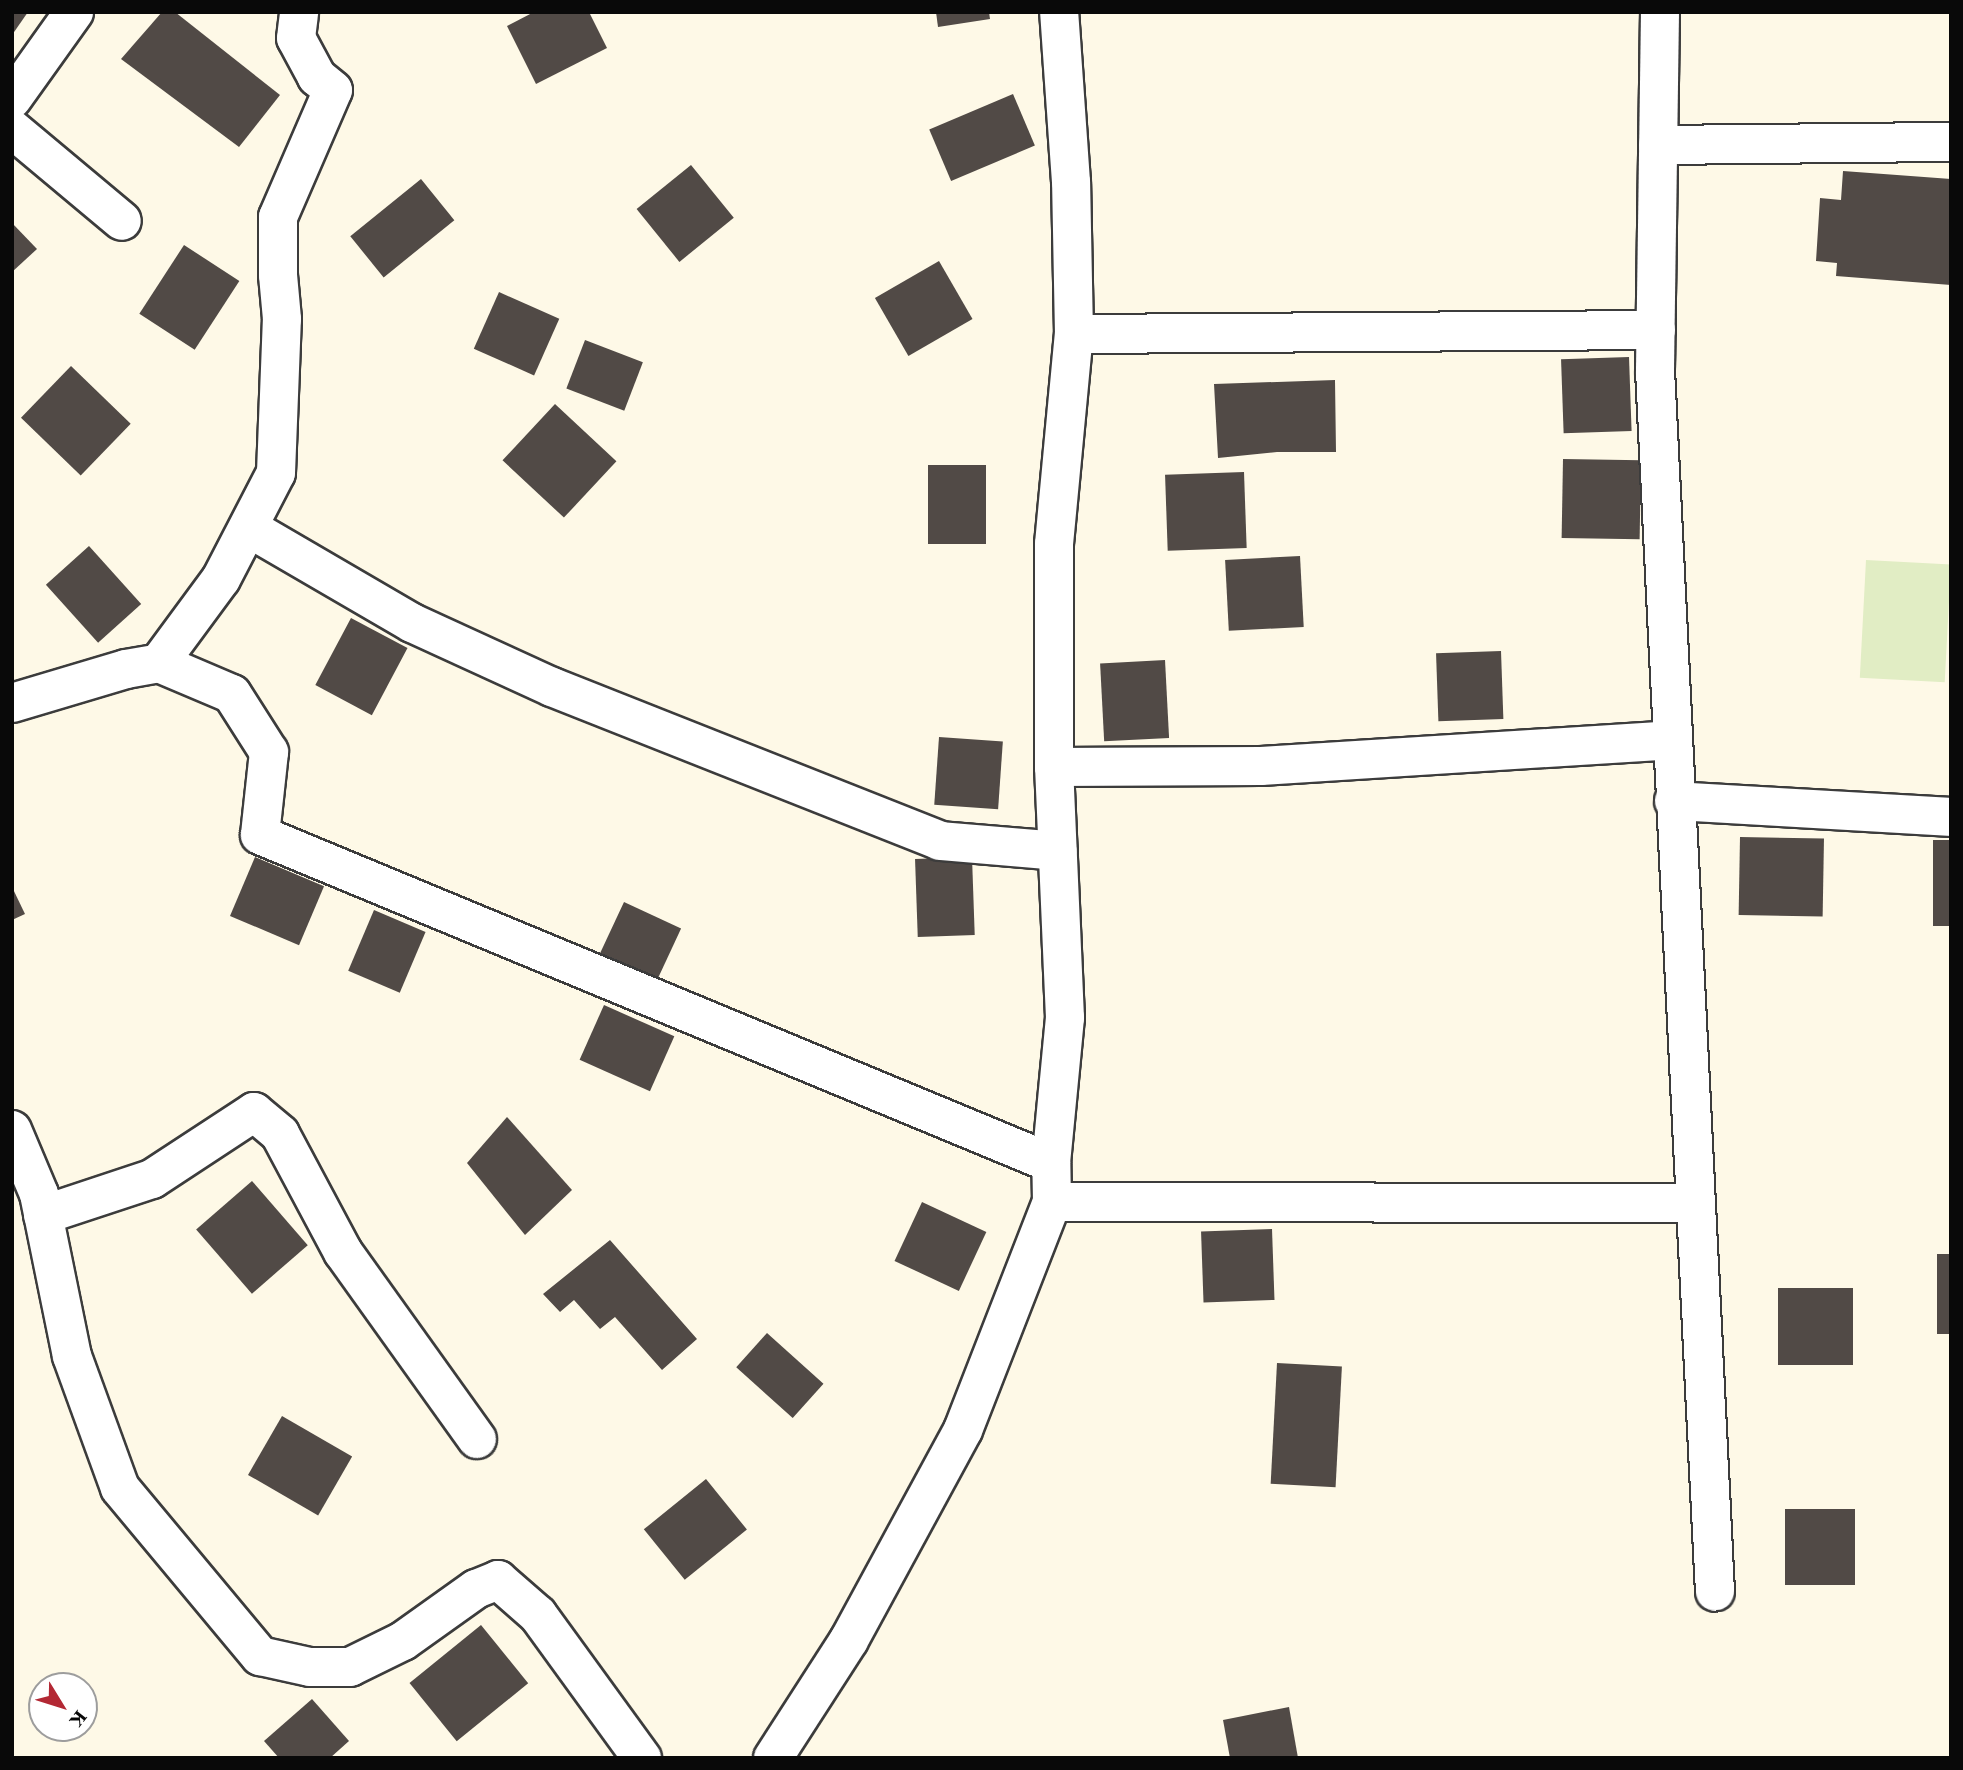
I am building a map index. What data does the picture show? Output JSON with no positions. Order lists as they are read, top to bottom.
{
  "north": "bottom right"
}
